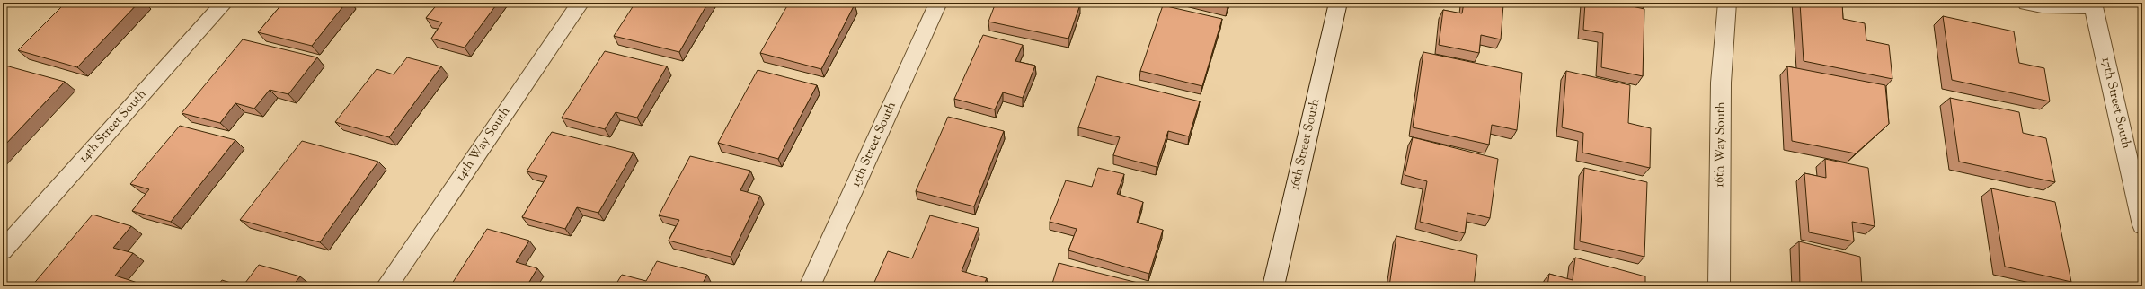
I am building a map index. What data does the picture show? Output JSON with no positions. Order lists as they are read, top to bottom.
{
  "streets": {
    "street": [
      "17th Street South",
      "14th Street South",
      "14th Way South",
      "15th Street South",
      "16th Street South",
      "16th Way South"
    ]
  }
}
